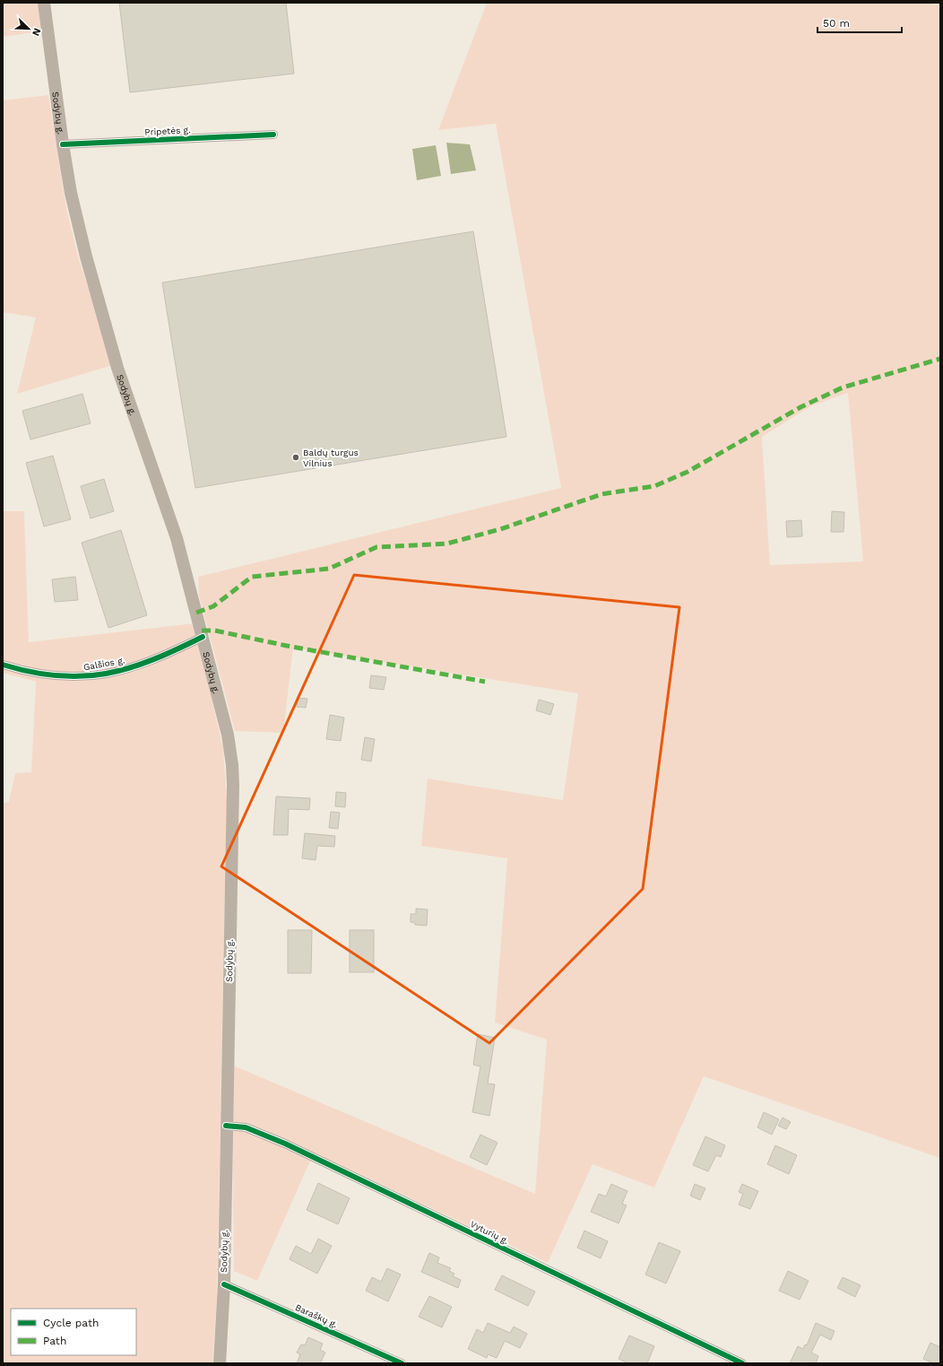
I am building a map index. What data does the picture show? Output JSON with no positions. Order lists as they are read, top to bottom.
{
  "streets": {
    "main road": ["Sodybų g."],
    "street": [
      "Pripetės g.",
      "Galšios g.",
      "Vyturių g.",
      "Baraškų g."
    ]
  },
  "crossings": [
    ["Sodybų g.", "Pripetės g."],
    ["Sodybų g.", "Galšios g."],
    ["Sodybų g.", "Vyturių g."],
    ["Sodybų g.", "Baraškų g."]
  ],
  "places": ["Baldų turgus Vilnius"],
  "legend": ["Cycle path", "Path"],
  "scale_bar": "50 m",
  "north": "bottom right"
}
